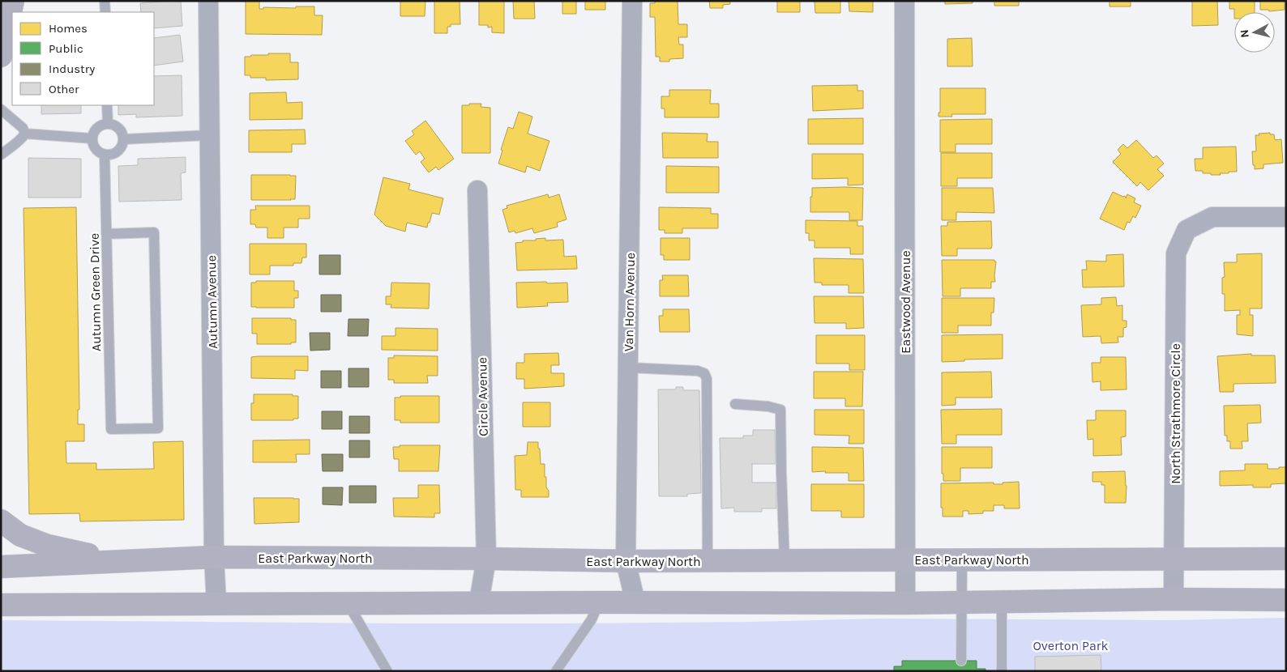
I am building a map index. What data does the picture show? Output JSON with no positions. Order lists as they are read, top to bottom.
{
  "streets": {
    "main road": ["East Parkway North"],
    "street": [
      "Autumn Avenue",
      "Van Horn Avenue",
      "Eastwood Avenue",
      "Circle Avenue",
      "North Strathmore Circle"
    ],
    "lane": ["Autumn Green Drive"]
  },
  "crossings": [
    ["Autumn Avenue", "East Parkway North"],
    ["Van Horn Avenue", "East Parkway North"],
    ["Eastwood Avenue", "East Parkway North"],
    ["Circle Avenue", "East Parkway North"],
    ["North Strathmore Circle", "East Parkway North"]
  ],
  "parks": ["Overton Park"],
  "legend": [
    "Homes",
    "Public",
    "Industry",
    "Other"
  ],
  "north": "left"
}
